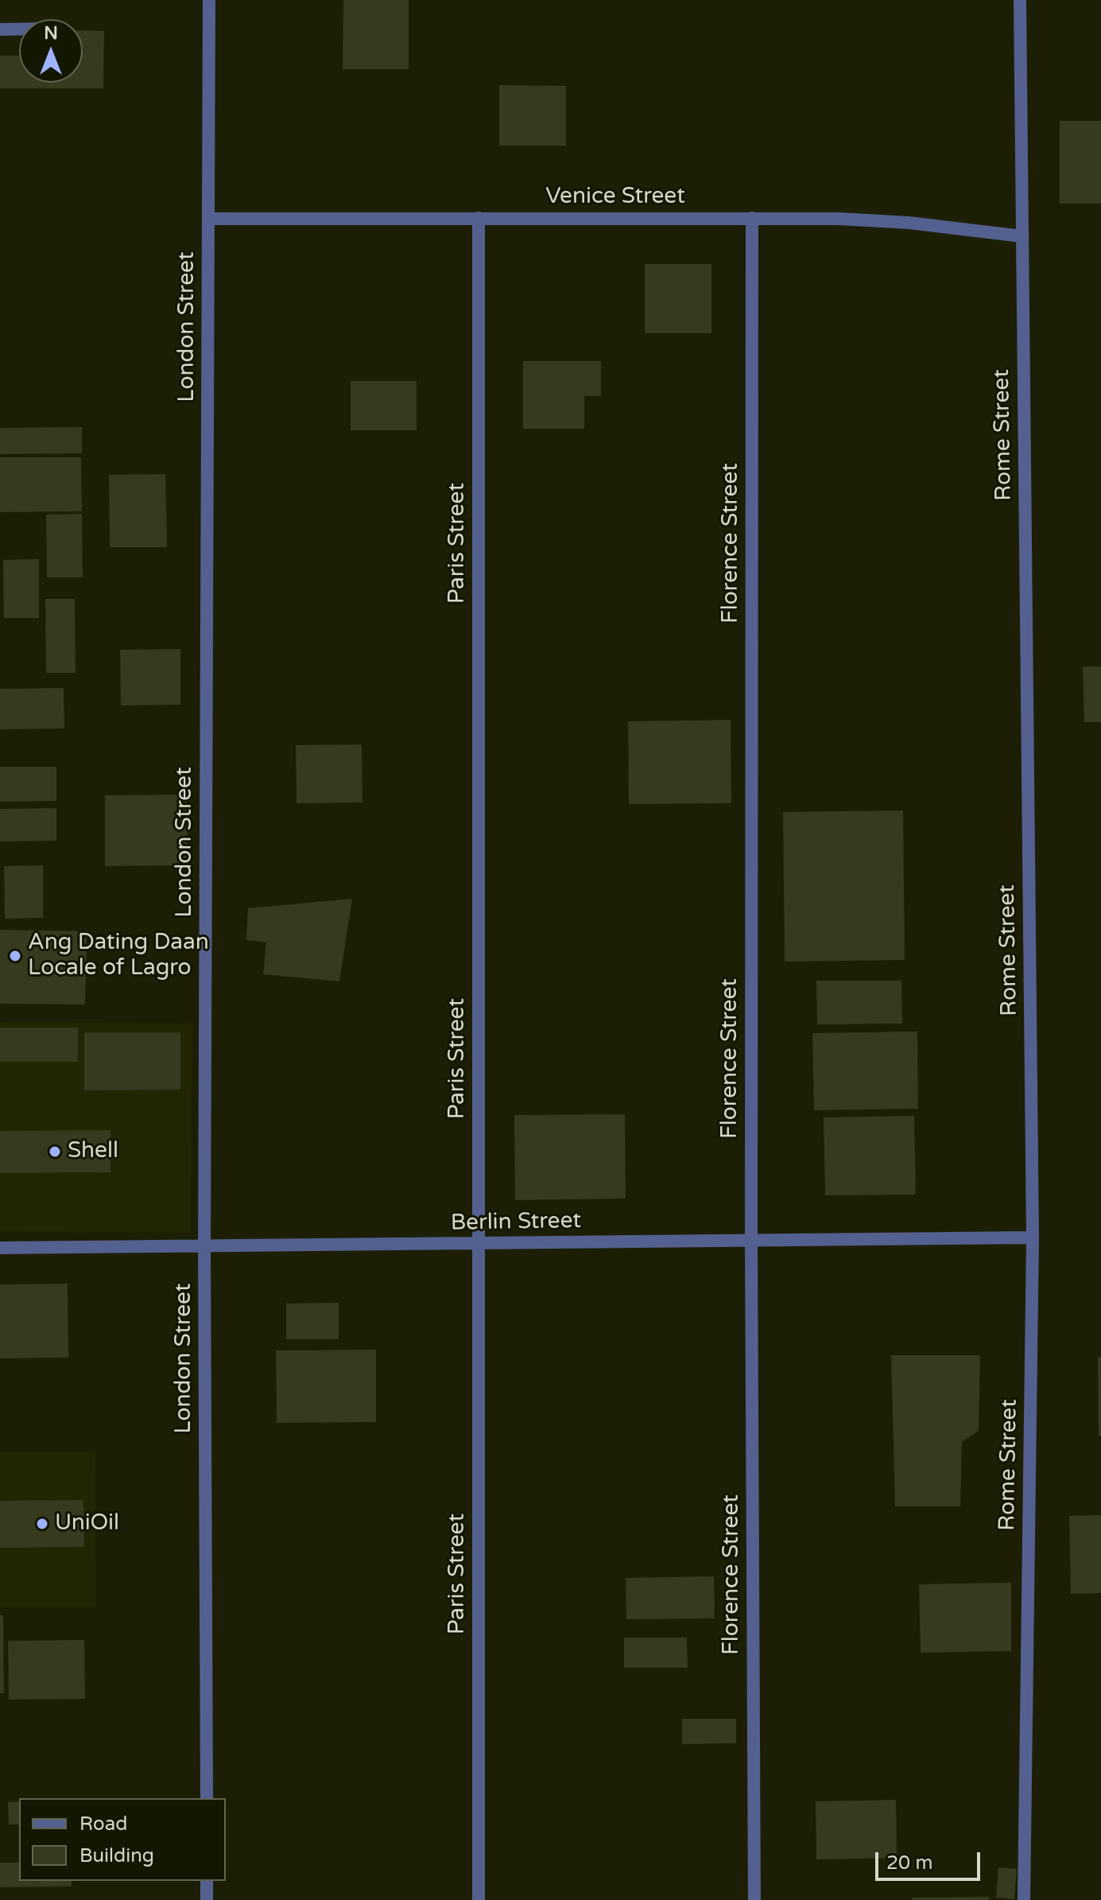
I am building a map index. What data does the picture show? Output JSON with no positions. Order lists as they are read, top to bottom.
{
  "streets": {
    "street": [
      "Venice Street",
      "London Street",
      "Rome Street",
      "Paris Street",
      "Florence Street",
      "Berlin Street"
    ]
  },
  "crossings": [
    ["Venice Street", "London Street"],
    ["Venice Street", "Rome Street"],
    ["Venice Street", "Paris Street"],
    ["Venice Street", "Florence Street"],
    ["London Street", "Berlin Street"],
    ["Rome Street", "Berlin Street"],
    ["Paris Street", "Berlin Street"],
    ["Florence Street", "Berlin Street"]
  ],
  "places": ["Ang Dating Daan Locale of Lagro", "Shell", "UniOil"],
  "legend": ["Road", "Building"],
  "scale_bar": "20 m",
  "north": "top"
}
